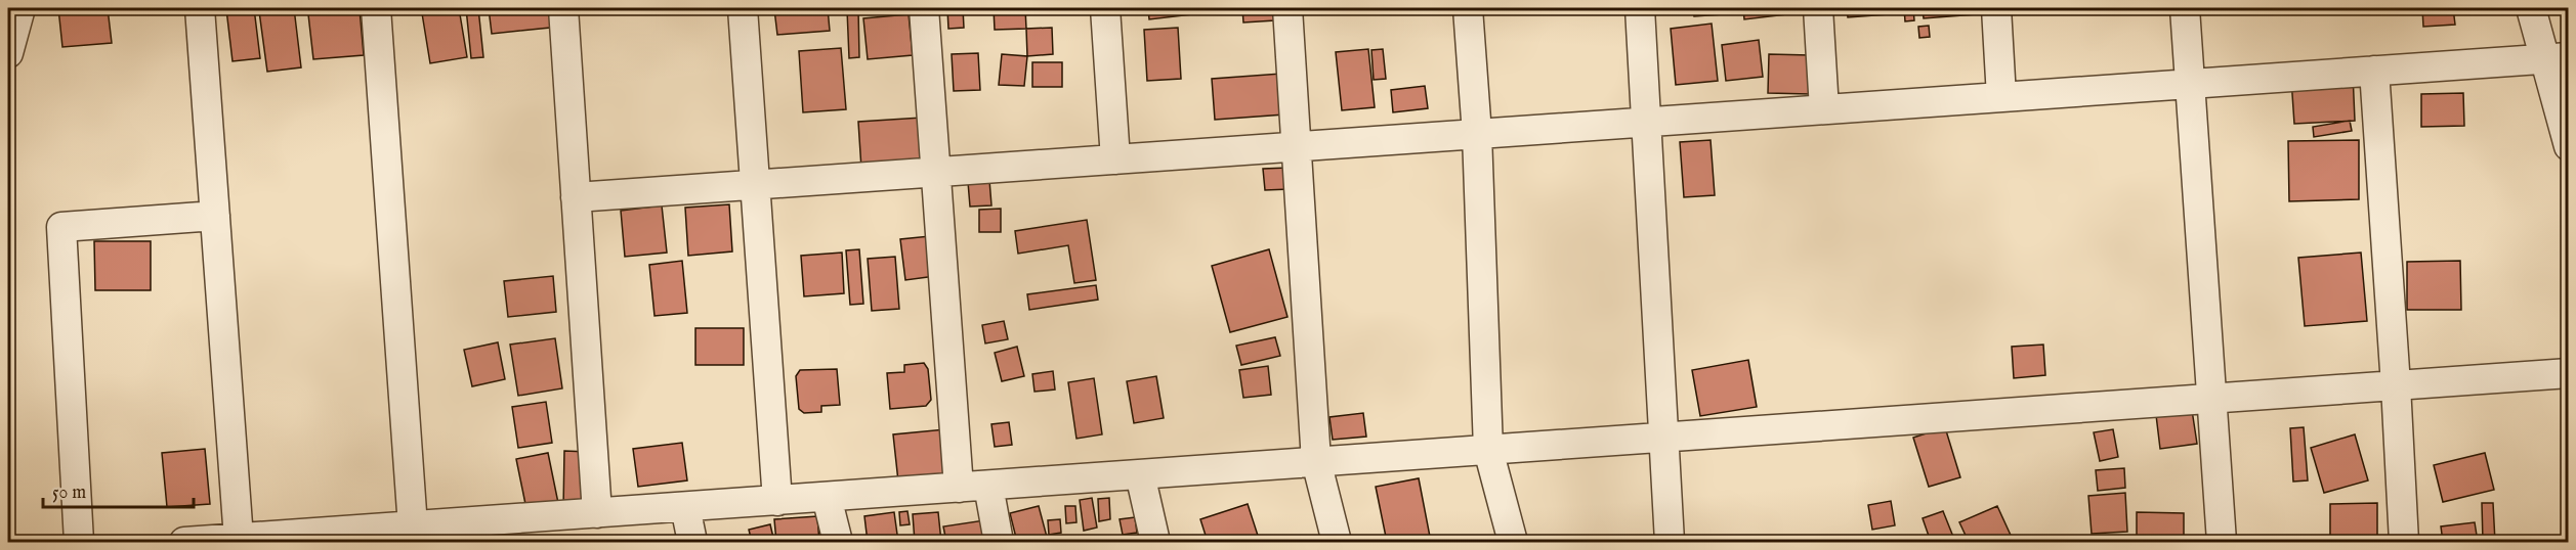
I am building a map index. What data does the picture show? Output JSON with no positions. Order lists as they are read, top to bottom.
{
  "scale_bar": "50 m"
}
